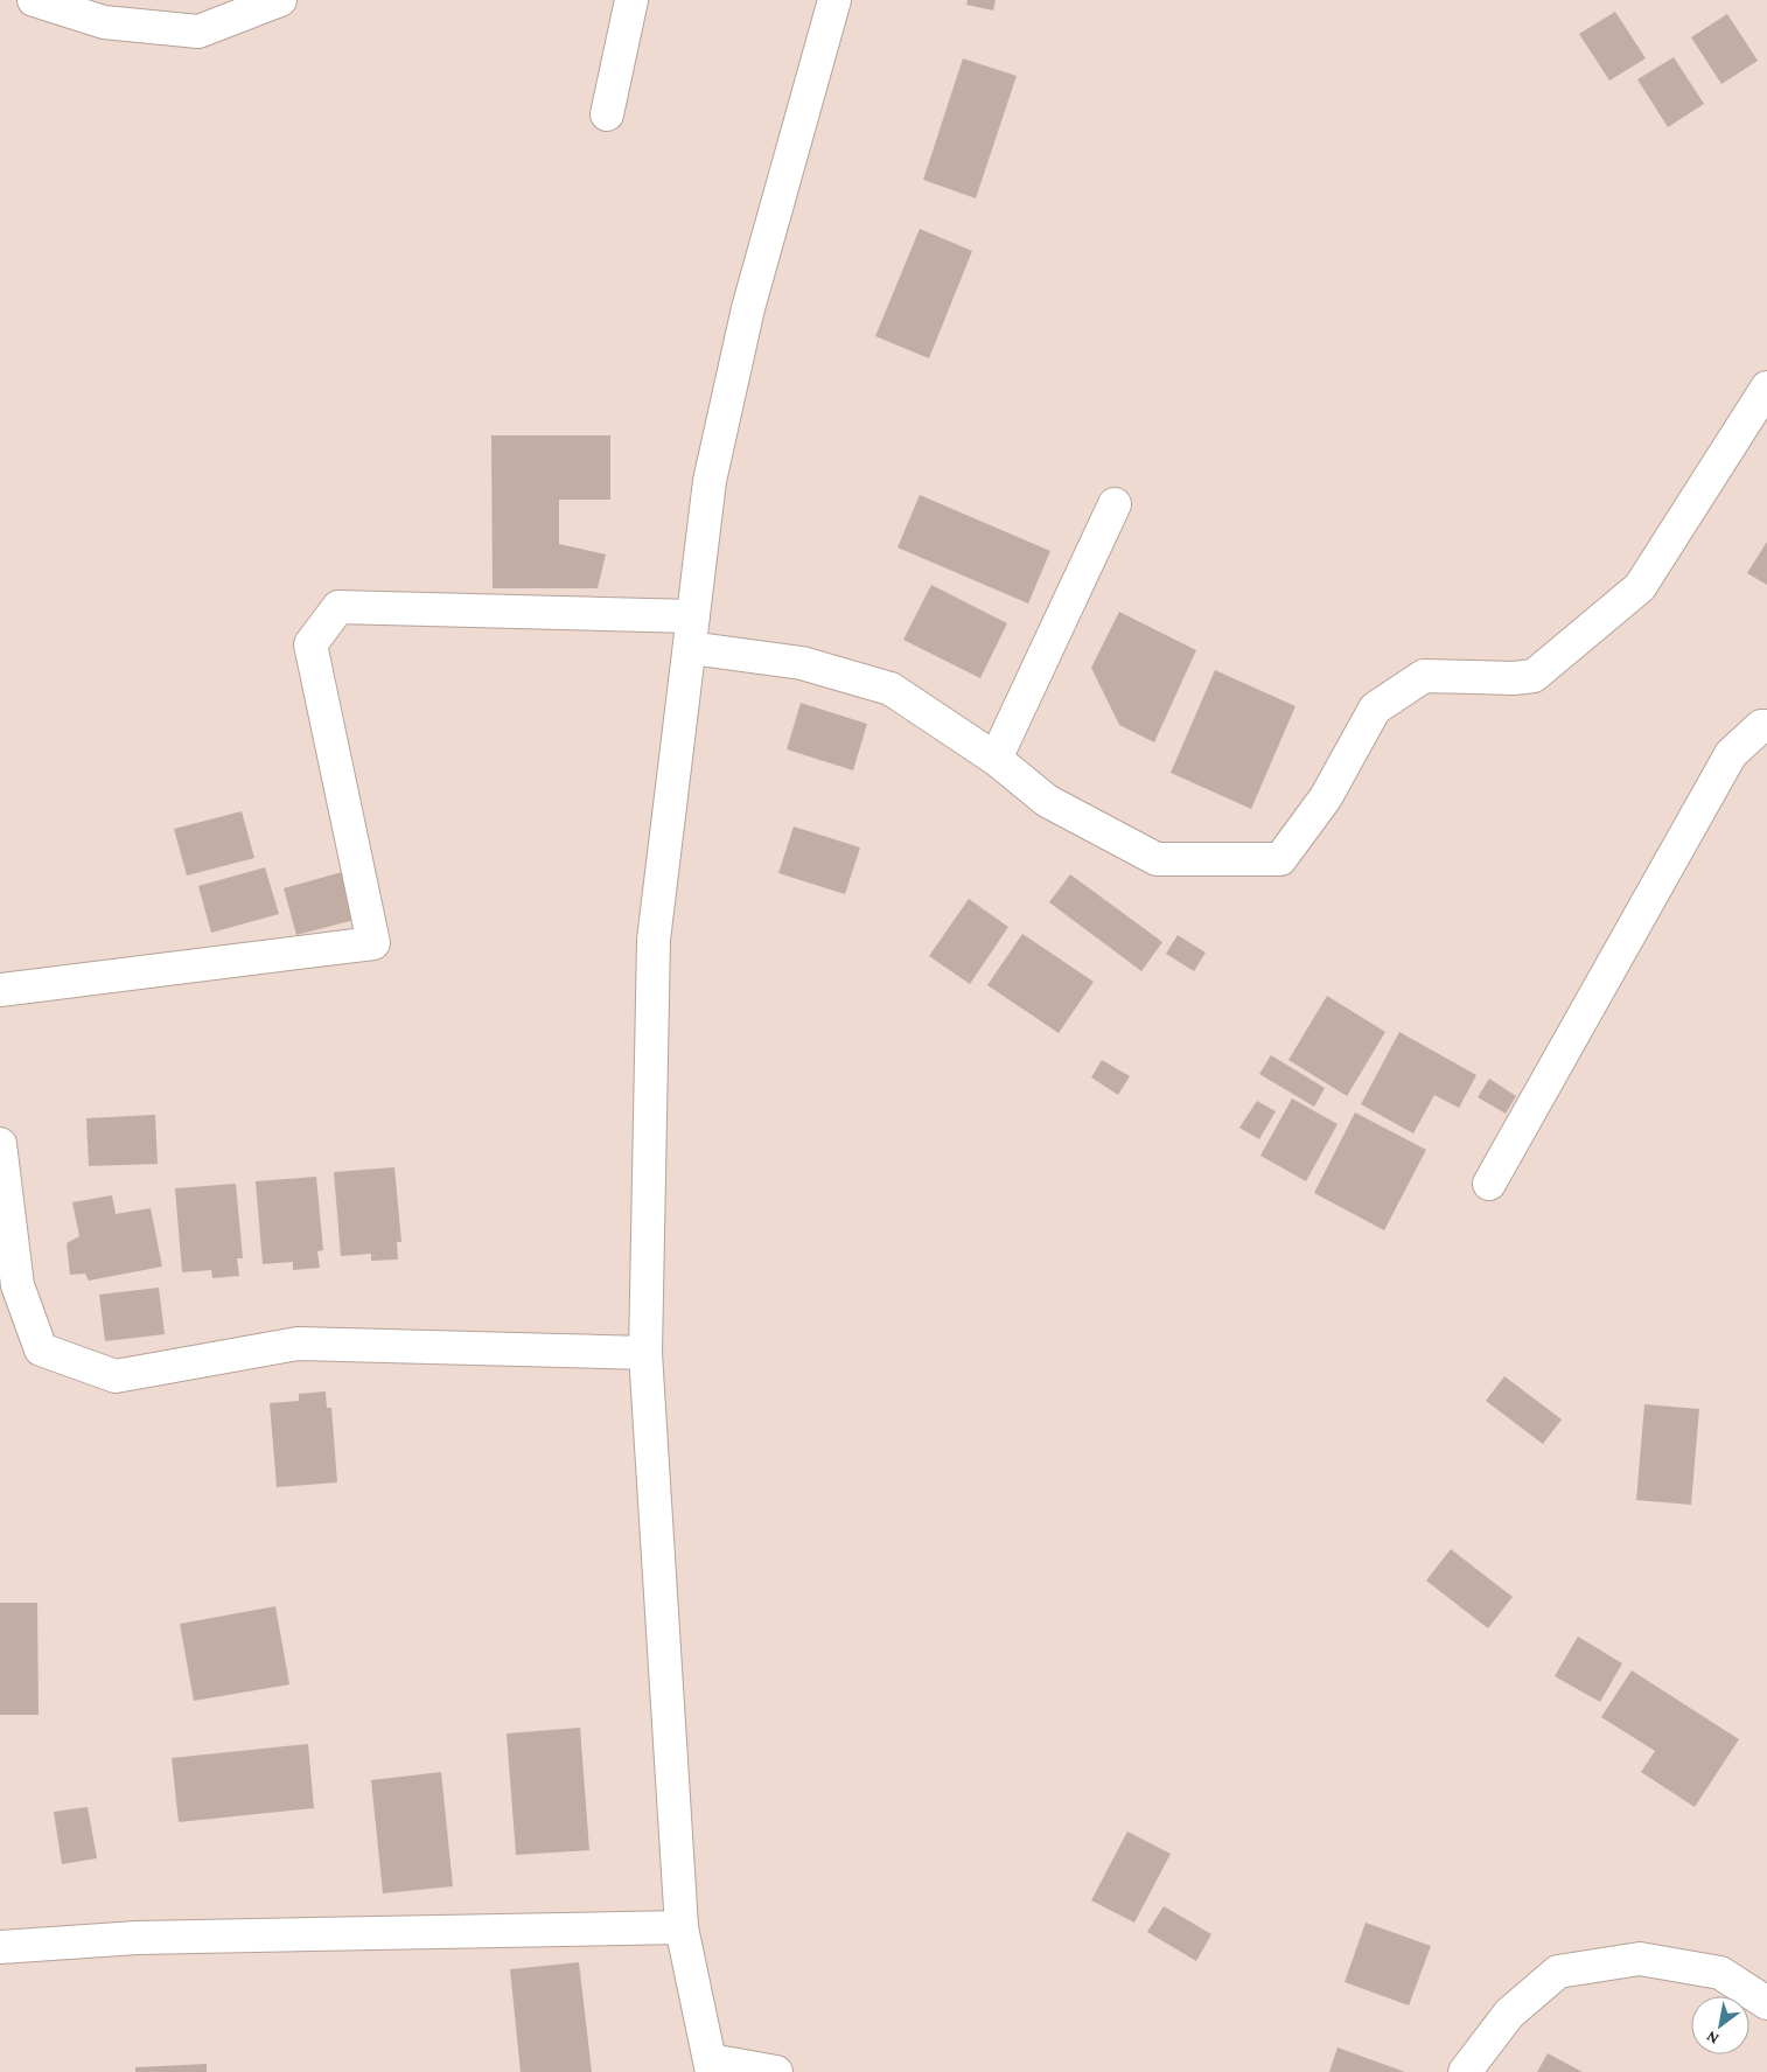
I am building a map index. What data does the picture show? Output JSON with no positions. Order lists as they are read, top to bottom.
{
  "north": "bottom left"
}
